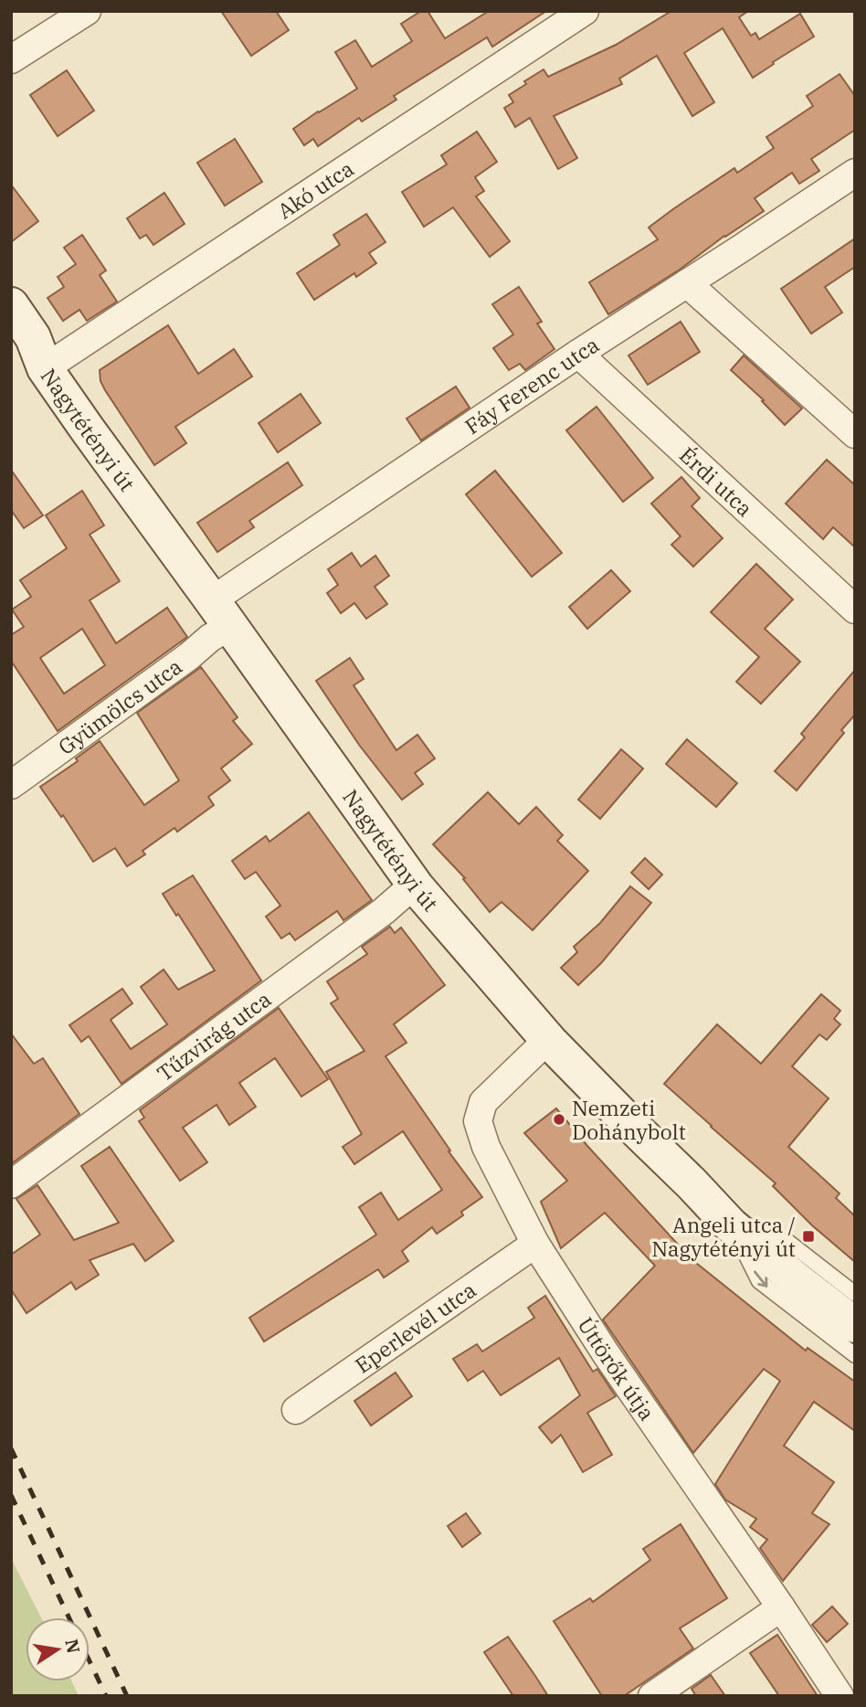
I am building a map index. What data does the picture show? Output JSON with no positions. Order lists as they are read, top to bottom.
{
  "streets": {
    "main road": ["Nagytétényi út"],
    "street": [
      "Akó utca",
      "Fáy Ferenc utca",
      "Érdi utca",
      "Gyümölcs utca",
      "Tűzvirág utca",
      "Eperlevél utca",
      "Úttörők útja"
    ]
  },
  "crossings": [
    ["Akó utca", "Nagytétényi út"],
    ["Fáy Ferenc utca", "Nagytétényi út"],
    ["Fáy Ferenc utca", "Érdi utca"],
    ["Fáy Ferenc utca", "Gyümölcs utca"],
    ["Nagytétényi út", "Gyümölcs utca"],
    ["Nagytétényi út", "Tűzvirág utca"],
    ["Nagytétényi út", "Úttörők útja"],
    ["Eperlevél utca", "Úttörők útja"]
  ],
  "places": {
    "other": ["Nemzeti Dohánybolt"],
    "transit": ["Angeli utca / Nagytétényi út"]
  },
  "north": "right"
}
